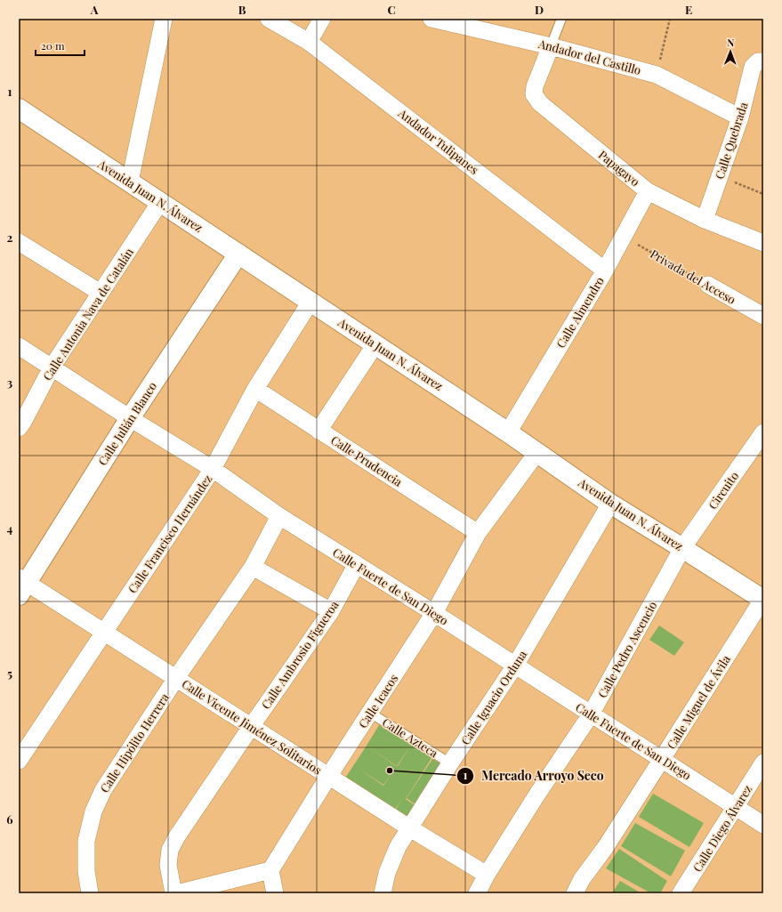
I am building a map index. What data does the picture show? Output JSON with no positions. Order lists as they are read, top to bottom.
{
  "streets": {
    "main road": ["Avenida Juan N. Álvarez", "Calle Julián Blanco"],
    "street": [
      "Andador del Castillo",
      "Calle Quebrada",
      "Andador Tulipanes",
      "Papagayo",
      "Privada del Acceso",
      "Calle Almendro",
      "Calle Antonia Nava de Catalán",
      "Calle Prudencia",
      "Circuito",
      "Calle Francisco Hernández",
      "Calle Fuerte de San Diego",
      "Calle Pedro Ascencio",
      "Calle Ambrosio Figueroa",
      "Calle Ignacio Orduna",
      "Calle Icacos",
      "Calle Miguel de Ávila",
      "Calle Vicente Jiménez Solitarios",
      "Calle Hipólito Herrera",
      "Calle Diego Álvarez"
    ],
    "lane": ["Calle Azteca"]
  },
  "crossings": [
    ["Andador del Castillo", "Calle Quebrada"],
    ["Andador del Castillo", "Papagayo"],
    ["Calle Quebrada", "Papagayo"],
    ["Andador Tulipanes", "Calle Almendro"],
    ["Papagayo", "Calle Almendro"],
    ["Avenida Juan N. Álvarez", "Calle Almendro"],
    ["Avenida Juan N. Álvarez", "Calle Antonia Nava de Catalán"],
    ["Avenida Juan N. Álvarez", "Calle Julián Blanco"],
    ["Avenida Juan N. Álvarez", "Circuito"],
    ["Avenida Juan N. Álvarez", "Calle Francisco Hernández"],
    ["Avenida Juan N. Álvarez", "Calle Pedro Ascencio"],
    ["Avenida Juan N. Álvarez", "Calle Ignacio Orduna"],
    ["Avenida Juan N. Álvarez", "Calle Icacos"],
    ["Avenida Juan N. Álvarez", "Calle Miguel de Ávila"],
    ["Privada del Acceso", "Calle Almendro"],
    ["Calle Antonia Nava de Catalán", "Calle Fuerte de San Diego"],
    ["Calle Julián Blanco", "Calle Fuerte de San Diego"],
    ["Calle Julián Blanco", "Calle Vicente Jiménez Solitarios"],
    ["Calle Prudencia", "Calle Francisco Hernández"],
    ["Calle Prudencia", "Calle Icacos"],
    ["Circuito", "Calle Pedro Ascencio"],
    ["Calle Francisco Hernández", "Calle Fuerte de San Diego"],
    ["Calle Francisco Hernández", "Calle Vicente Jiménez Solitarios"],
    ["Calle Fuerte de San Diego", "Calle Pedro Ascencio"],
    ["Calle Fuerte de San Diego", "Calle Ambrosio Figueroa"],
    ["Calle Fuerte de San Diego", "Calle Ignacio Orduna"],
    ["Calle Fuerte de San Diego", "Calle Icacos"],
    ["Calle Fuerte de San Diego", "Calle Miguel de Ávila"],
    ["Calle Fuerte de San Diego", "Calle Hipólito Herrera"],
    ["Calle Fuerte de San Diego", "Calle Diego Álvarez"],
    ["Calle Pedro Ascencio", "Calle Vicente Jiménez Solitarios"],
    ["Calle Ambrosio Figueroa", "Calle Vicente Jiménez Solitarios"],
    ["Calle Ignacio Orduna", "Calle Vicente Jiménez Solitarios"],
    ["Calle Ignacio Orduna", "Calle Azteca"],
    ["Calle Icacos", "Calle Vicente Jiménez Solitarios"],
    ["Calle Icacos", "Calle Azteca"],
    ["Calle Vicente Jiménez Solitarios", "Calle Hipólito Herrera"]
  ],
  "places": ["Mercado Arroyo Seco"],
  "scale_bar": "20 m",
  "north": "top",
  "grid": {
    "columns": [
      "A",
      "B",
      "C",
      "D",
      "E"
    ],
    "rows": [
      "1",
      "2",
      "3",
      "4",
      "5",
      "6"
    ]
  }
}
